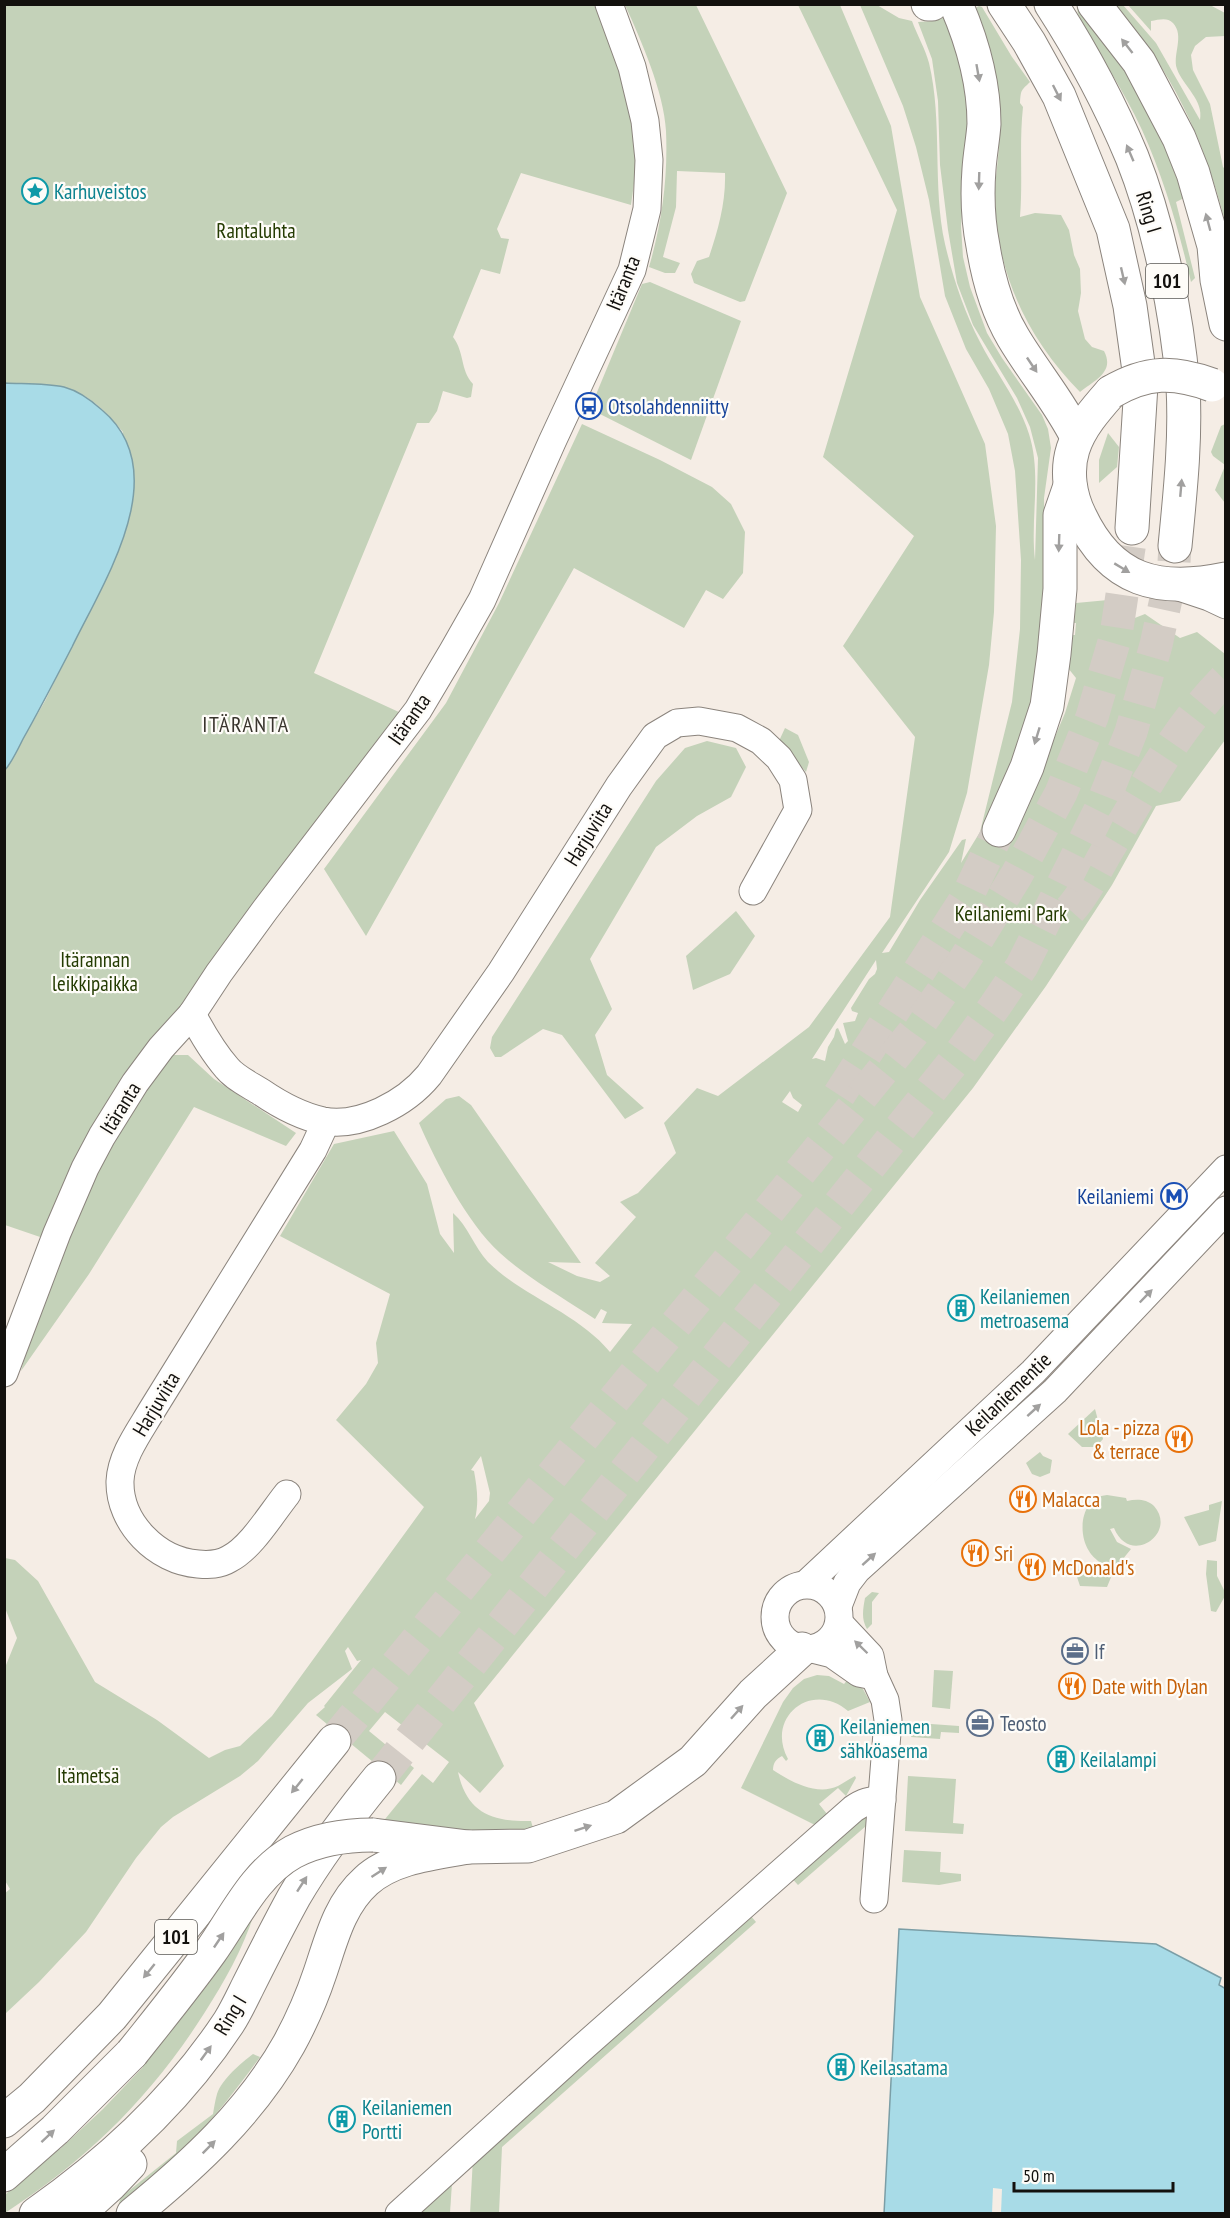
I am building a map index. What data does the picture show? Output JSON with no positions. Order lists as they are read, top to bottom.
{
  "streets": {
    "main road": ["Ring I", "101"],
    "street": ["Itäranta", "Harjuviita", "Keilaniementie"]
  },
  "crossings": [
    ["Itäranta", "Harjuviita"]
  ],
  "districts": ["ITÄRANTA"],
  "parks": [
    "Rantaluhta",
    "Keilaniemi Park",
    "Itärannan leikkipaikka",
    "Itämetsä"
  ],
  "places": {
    "place": ["Karhuveistos"],
    "bus stop": ["Otsolahdenniitty"],
    "metro station": ["Keilaniemi"],
    "building": [
      "Keilaniemen metroasema",
      "Keilaniemen sähköasema",
      "Keilalampi",
      "Keilasatama",
      "Keilaniemen Portti"
    ],
    "restaurant": [
      "Lola - pizza & terrace",
      "Malacca",
      "Sri",
      "McDonald's",
      "Date with Dylan"
    ],
    "office": ["If", "Teosto"]
  },
  "scale_bar": "50 m"
}
